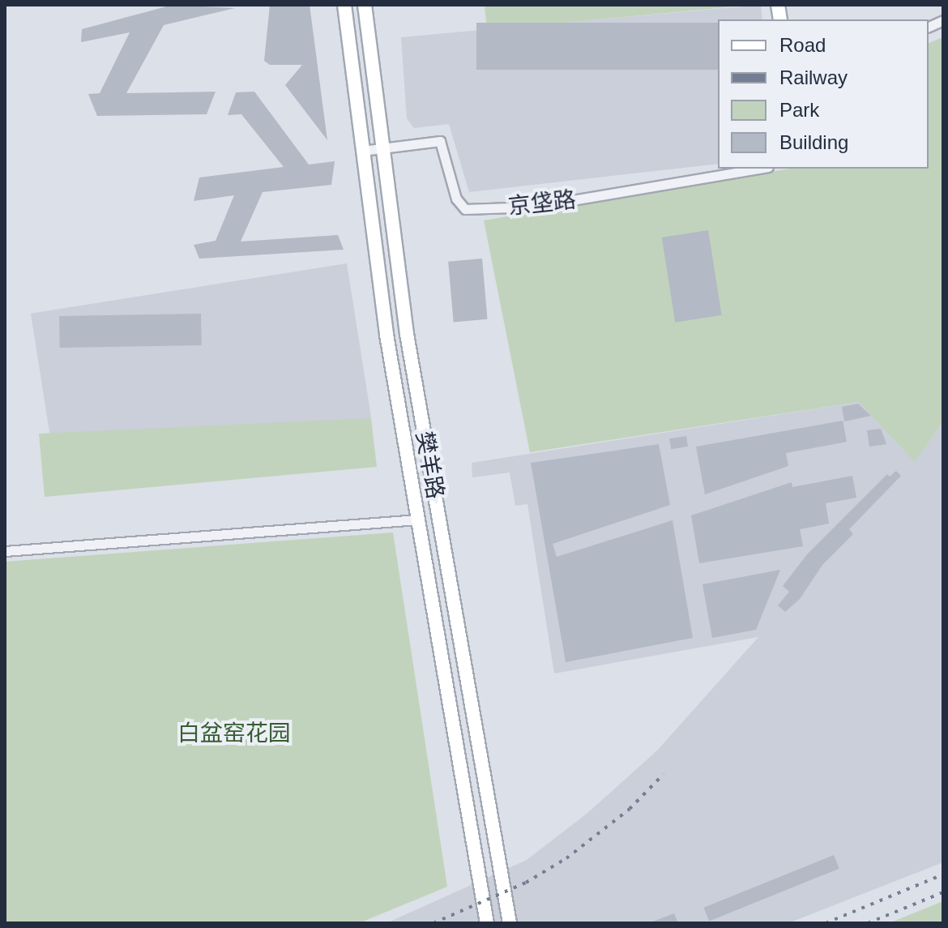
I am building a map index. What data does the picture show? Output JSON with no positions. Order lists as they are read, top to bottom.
{
  "streets": {
    "main road": ["樊羊路"],
    "street": ["京垡路"]
  },
  "crossings": [
    ["京垡路", "樊羊路"]
  ],
  "parks": ["白盆窑花园"],
  "legend": [
    "Road",
    "Railway",
    "Park",
    "Building"
  ]
}
